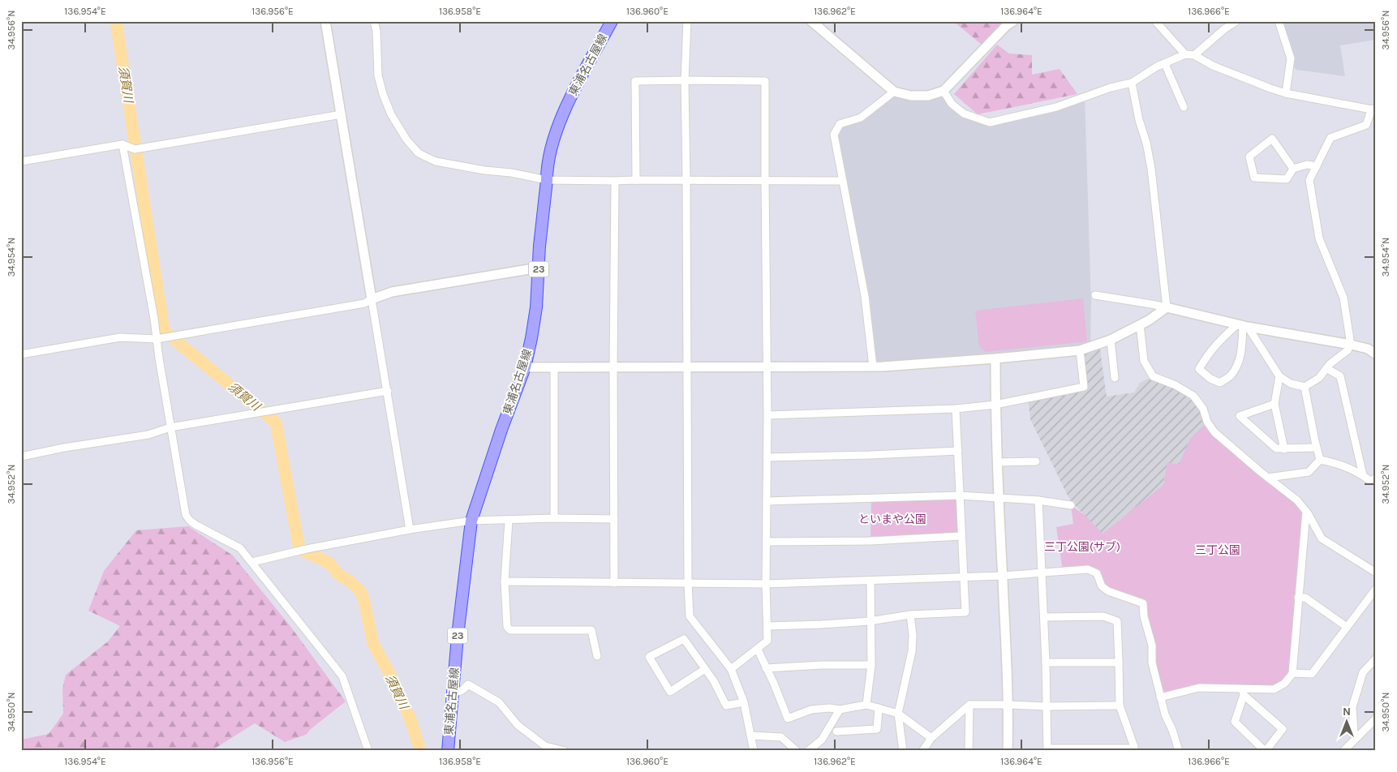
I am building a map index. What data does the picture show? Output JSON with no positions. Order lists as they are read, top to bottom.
{
  "streets": {
    "main road": ["東浦名古屋線", "23"]
  },
  "water": ["須賀川"],
  "parks": ["といまや公園", "三丁公園(サブ)", "三丁公園"],
  "north": "top",
  "coordinates": [
    "136.954°E",
    "136.956°E",
    "136.958°E",
    "136.960°E",
    "136.962°E",
    "136.964°E",
    "136.966°E",
    "34.956°N",
    "34.954°N",
    "34.952°N",
    "34.950°N"
  ]
}
